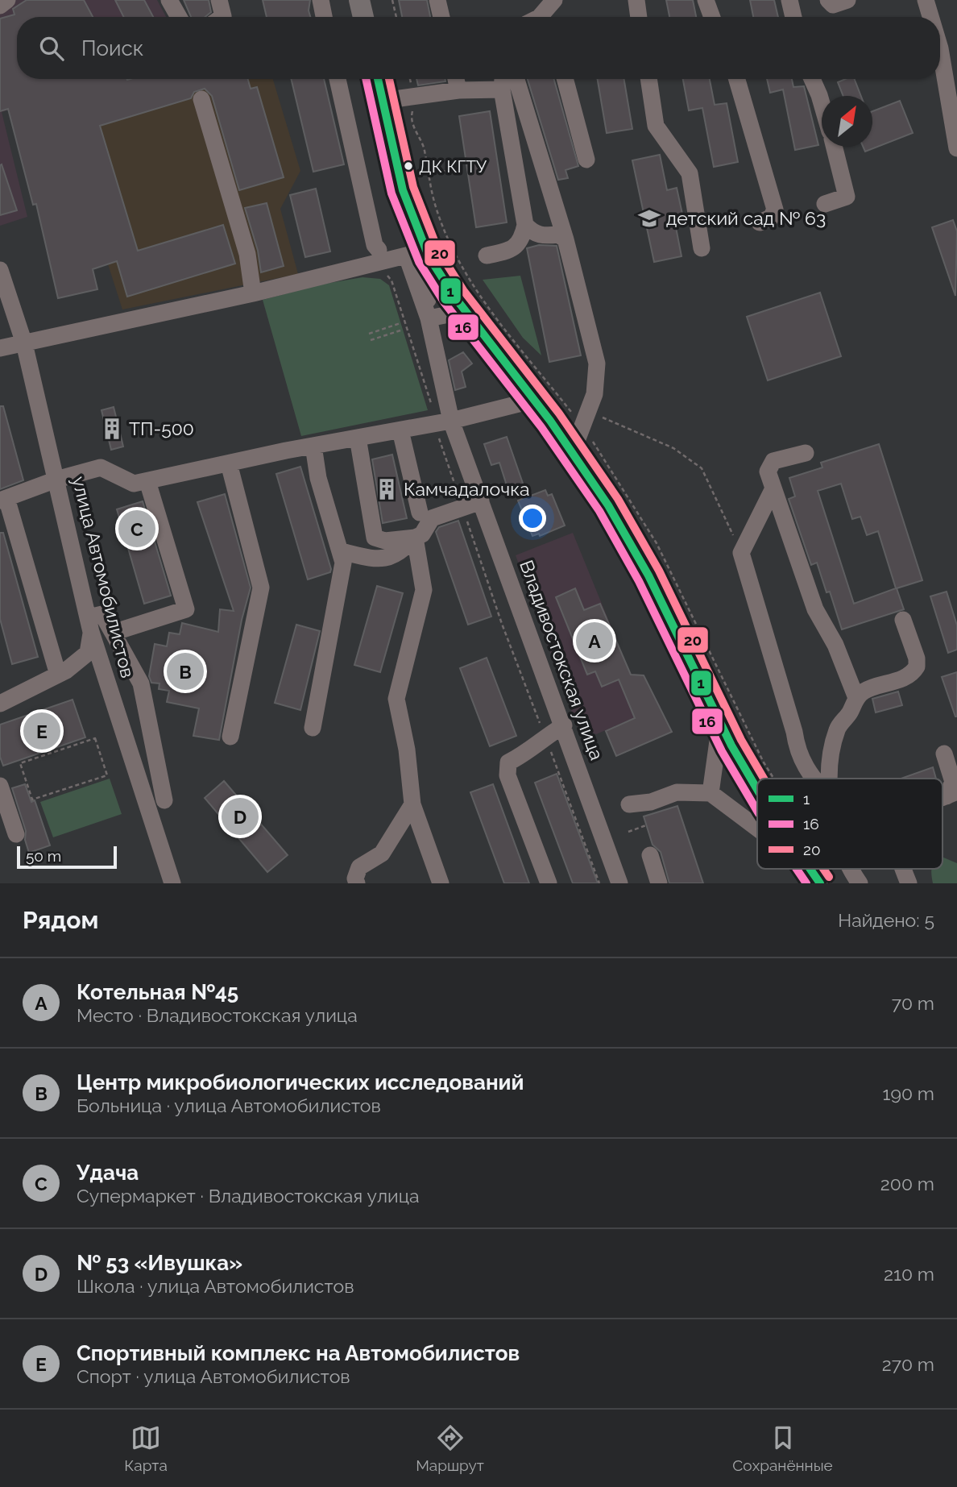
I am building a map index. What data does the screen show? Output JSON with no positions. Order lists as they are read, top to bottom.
{
  "streets": {
    "street": ["улица Автомобилистов", "Владивостокская улица"]
  },
  "places": {
    "other": ["ДК КГТУ"],
    "school or university": ["детский сад № 63"],
    "building": ["ТП-500", "Камчадалочка"]
  },
  "lines": ["transit line 1", "transit line 16", "transit line 20"],
  "legend": ["1", "16", "20"],
  "scale_bar": "50 m",
  "north": "top right",
  "page": {
    "search": "Поиск",
    "pins": [
      "C",
      "A",
      "B",
      "E",
      "D"
    ],
    "scale": "50 m",
    "heading": ["Рядом", "Найдено: 5"],
    "list": [
      {
        "mark": "A",
        "name": "Котельная №45",
        "note": "Место · Владивостокская улица",
        "value": "70 m"
      },
      {
        "mark": "B",
        "name": "Центр микробиологических исследований",
        "note": "Больница · улица Автомобилистов",
        "value": "190 m"
      },
      {
        "mark": "C",
        "name": "Удача",
        "note": "Супермаркет · Владивостокская улица",
        "value": "200 m"
      },
      {
        "mark": "D",
        "name": "№ 53 «Ивушка»",
        "note": "Школа · улица Автомобилистов",
        "value": "210 m"
      },
      {
        "mark": "E",
        "name": "Спортивный комплекс на Автомобилистов",
        "note": "Спорт · улица Автомобилистов",
        "value": "270 m"
      }
    ],
    "nav": ["Карта", "Маршрут", "Сохранённые"]
  }
}
